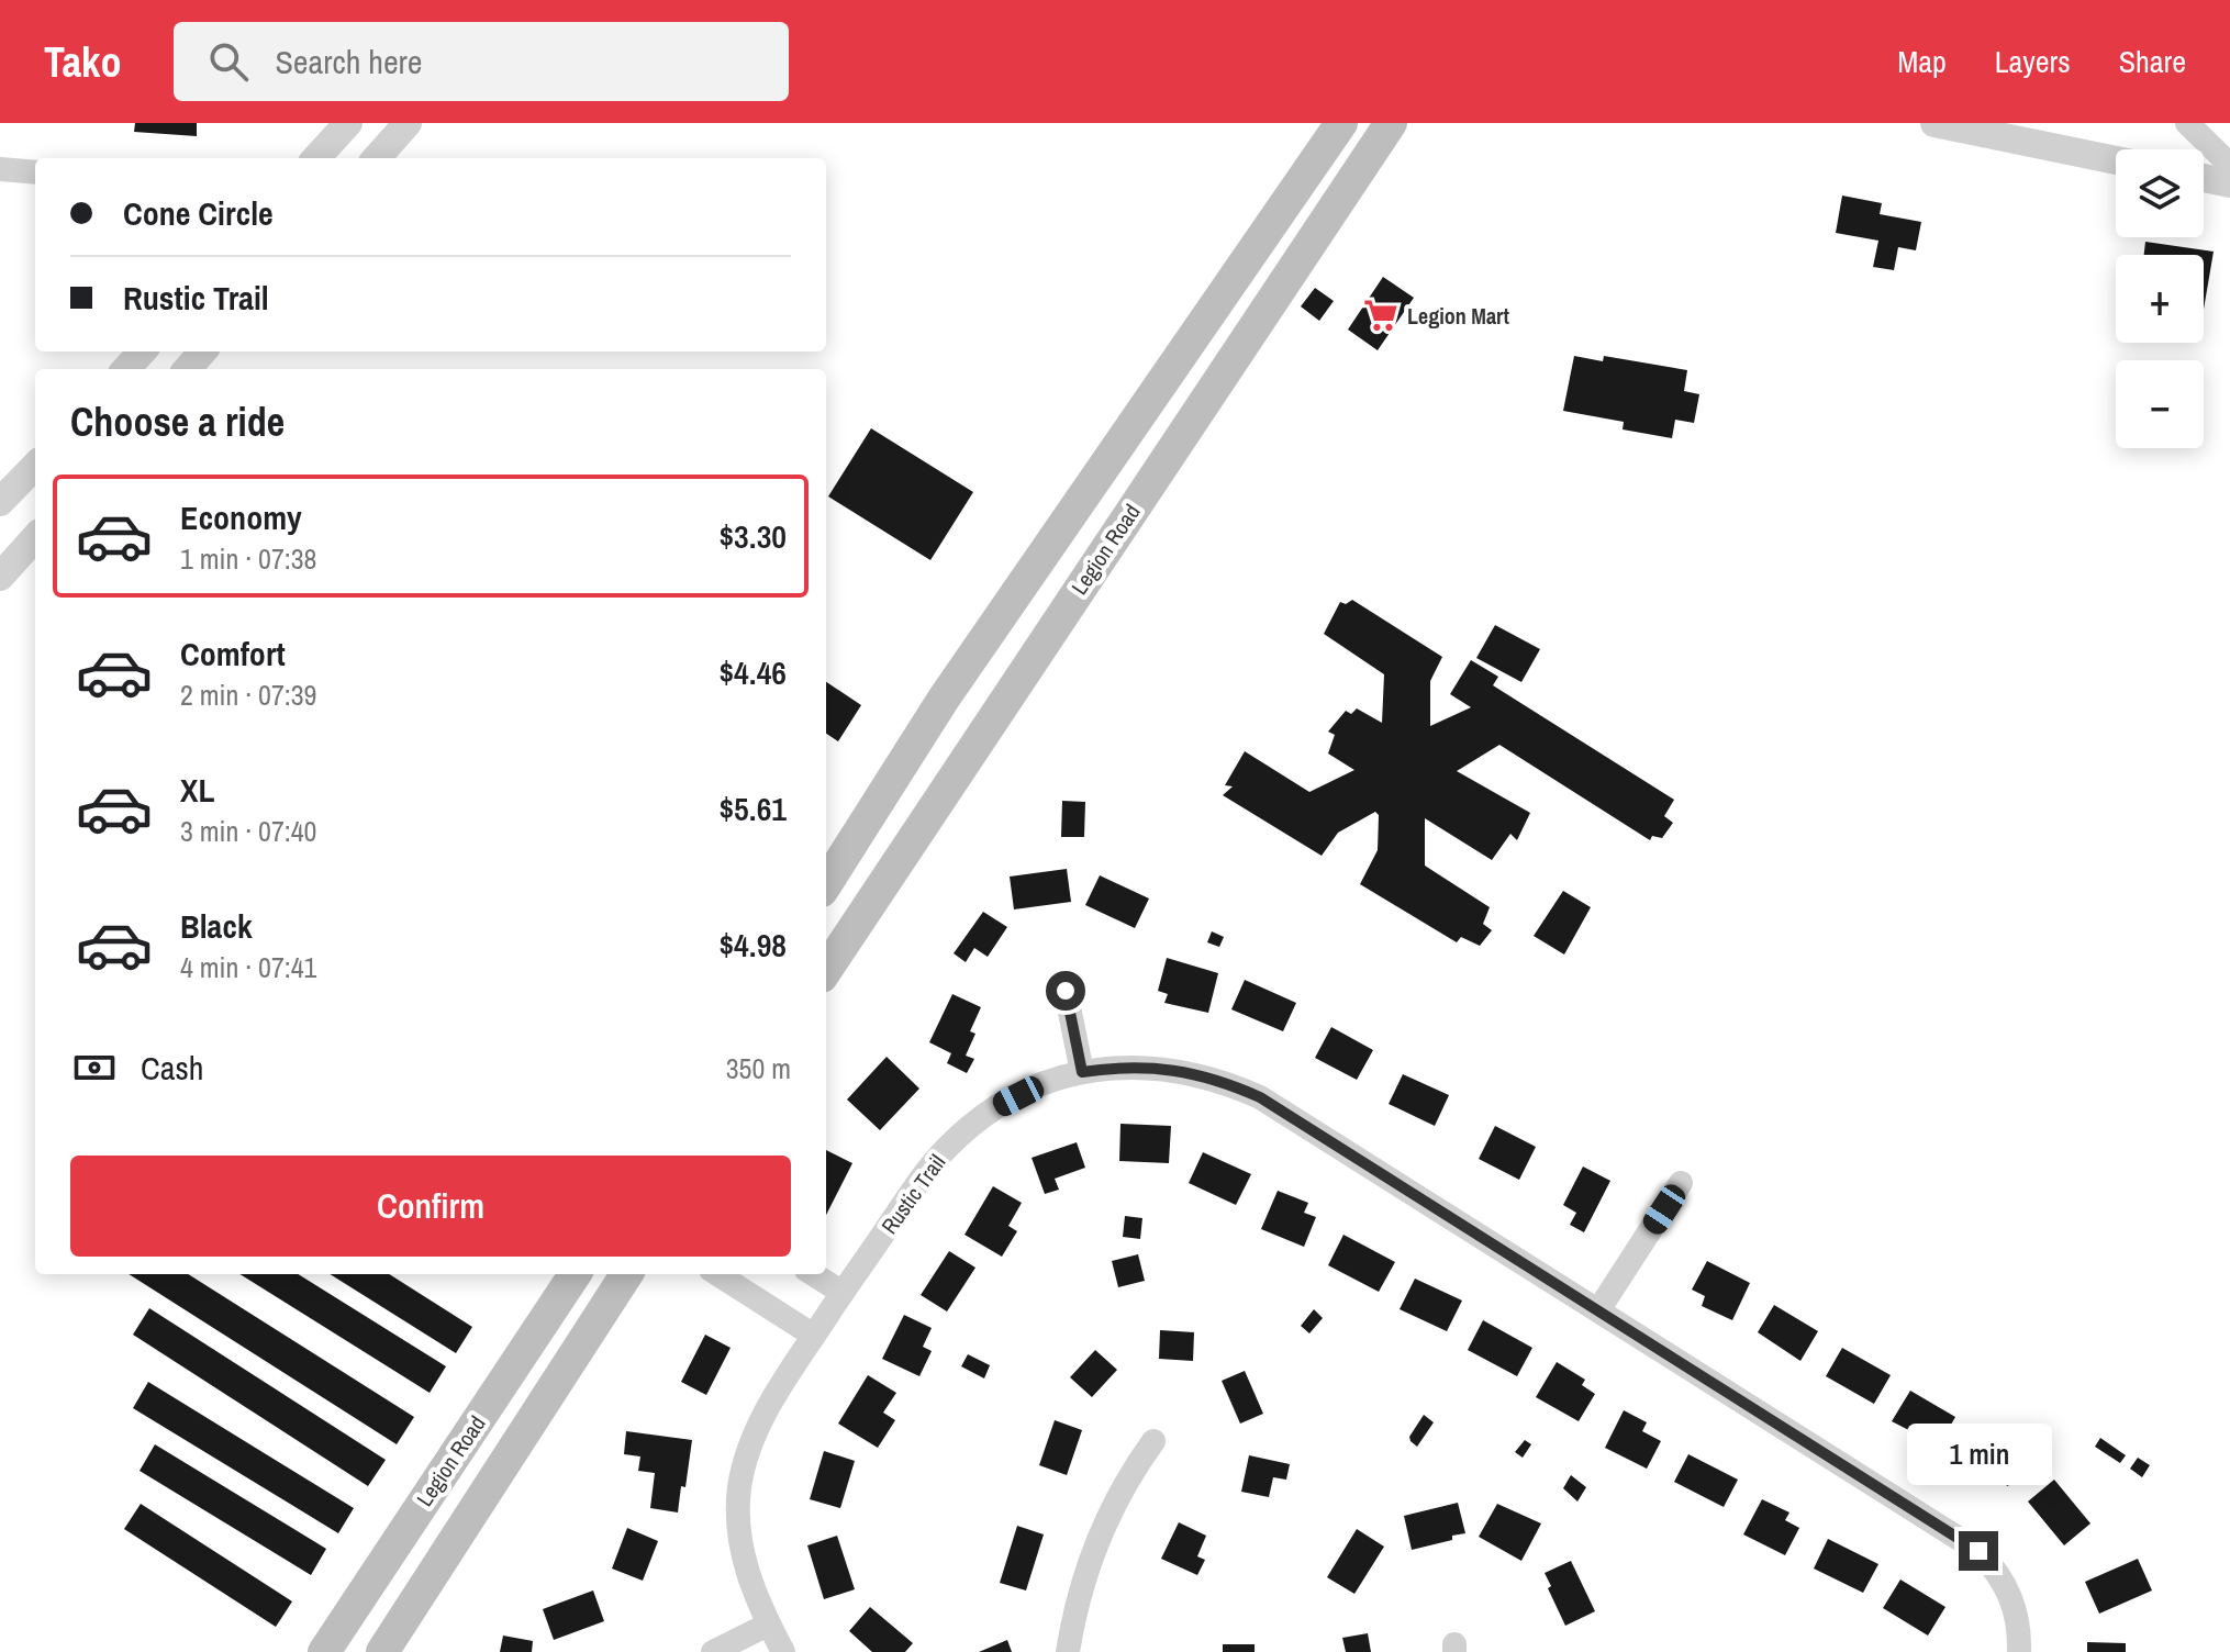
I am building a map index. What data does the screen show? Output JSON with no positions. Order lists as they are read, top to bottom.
{
  "streets": {
    "main road": ["Legion Road"],
    "street": ["Rustic Trail"]
  },
  "places": {
    "supermarket": ["Legion Mart"]
  },
  "page": {
    "header": "Tako",
    "search": "Search here",
    "nav": ["Map", "Layers", "Share"],
    "map_buttons": ["+", "−"],
    "banner": ["Cone Circle", "Rustic Trail"],
    "heading": "Choose a ride",
    "list": [
      {
        "name": "Economy",
        "note": "1 min · 07:38",
        "value": "$3.30"
      },
      {
        "name": "Comfort",
        "note": "2 min · 07:39",
        "value": "$4.46"
      },
      {
        "name": "XL",
        "note": "3 min · 07:40",
        "value": "$5.61"
      },
      {
        "name": "Black",
        "note": "4 min · 07:41",
        "value": "$4.98"
      }
    ],
    "pay": ["Cash", "350 m"],
    "buttons": "Confirm",
    "bubble": "1 min"
  }
}
